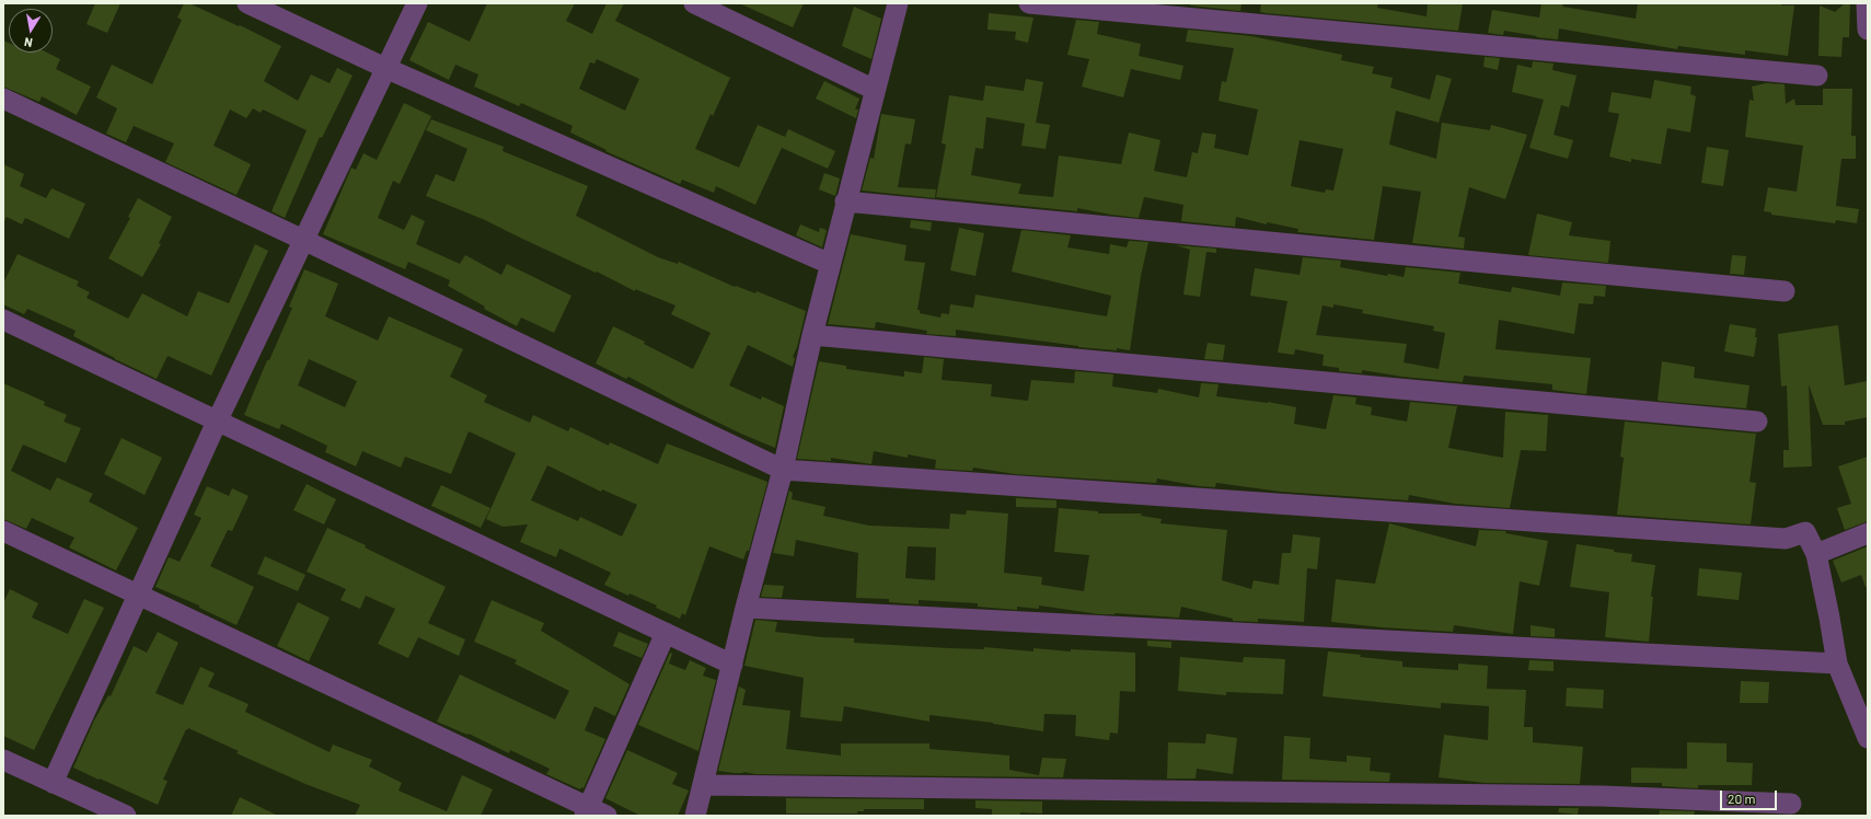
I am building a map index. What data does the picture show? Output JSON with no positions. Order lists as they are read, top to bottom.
{
  "scale_bar": "20 m",
  "north": "bottom"
}
